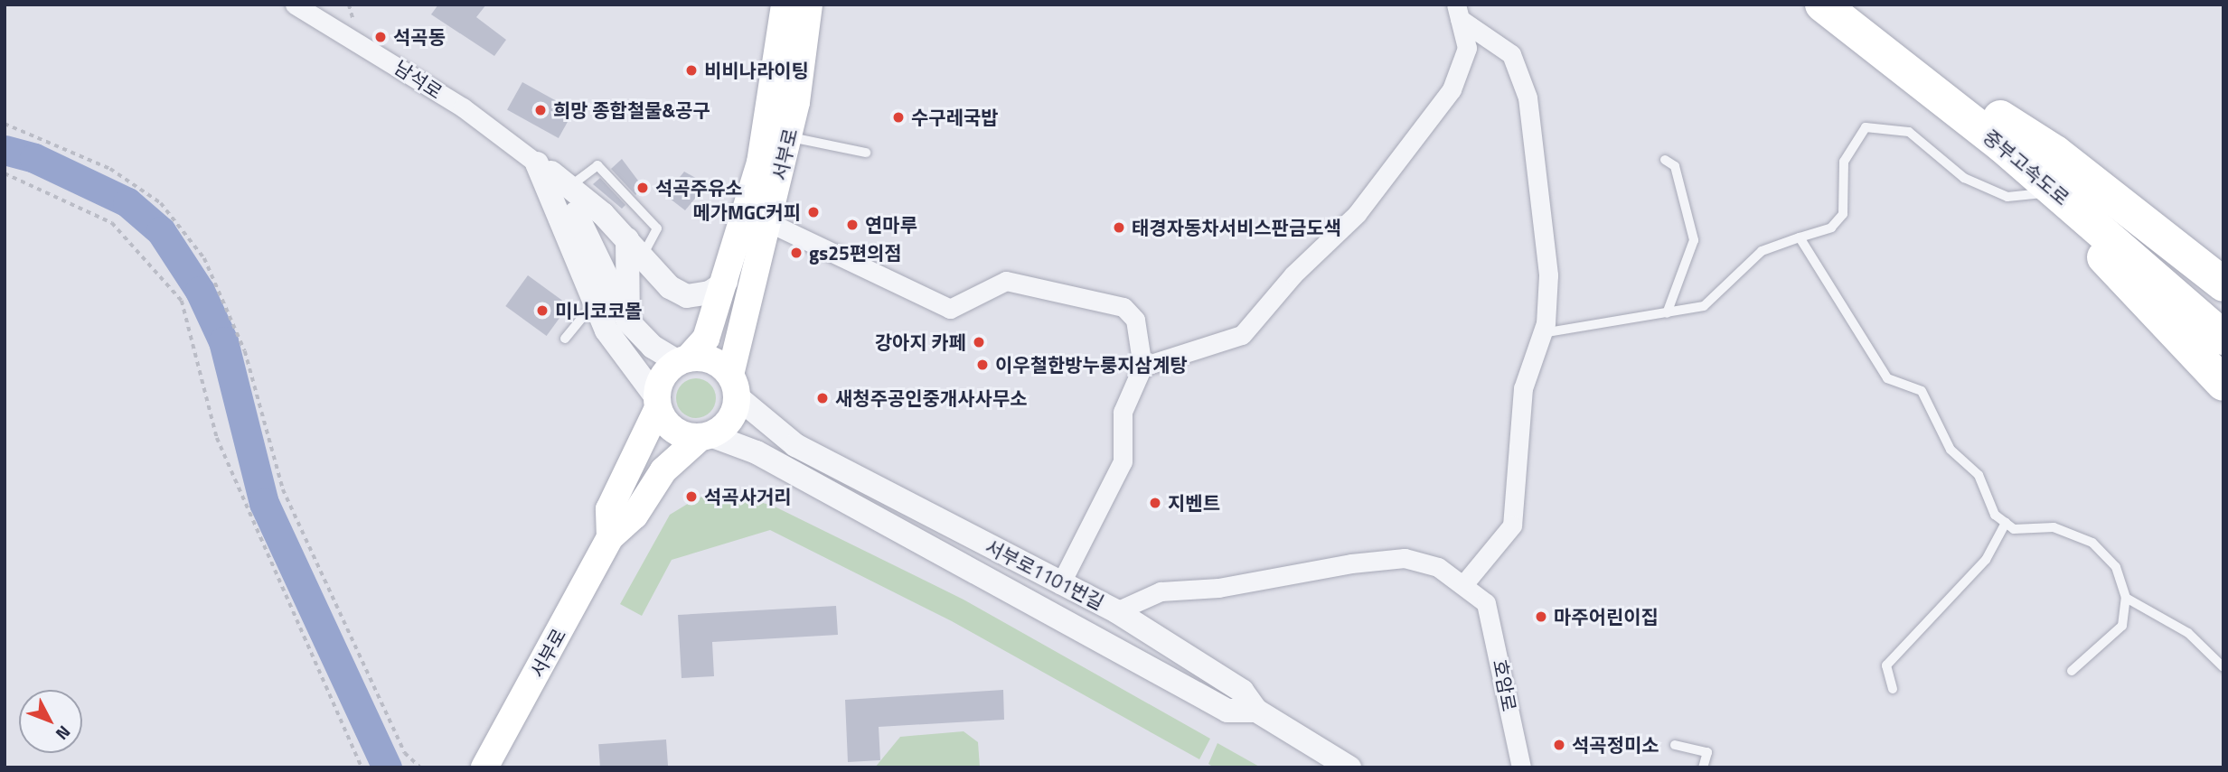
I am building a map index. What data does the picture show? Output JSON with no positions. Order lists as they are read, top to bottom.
{
  "streets": {
    "highway": ["중부고속도로"],
    "main road": ["서부로"],
    "street": ["남석로", "서부로1101번길", "호암로"]
  },
  "crossings": [
    ["서부로", "서부로1101번길"],
    ["서부로1101번길", "호암로"]
  ],
  "places": [
    "석곡동",
    "비비나라이팅",
    "희망 종합철물&공구",
    "수구레국밥",
    "석곡주유소",
    "메가MGC커피",
    "연마루",
    "태경자동차서비스판금도색",
    "gs25편의점",
    "미니코코몰",
    "강아지 카페",
    "이우철한방누룽지삼계탕",
    "새청주공인중개사사무소",
    "석곡사거리",
    "지벤트",
    "마주어린이집",
    "석곡정미소"
  ],
  "north": "bottom right"
}
